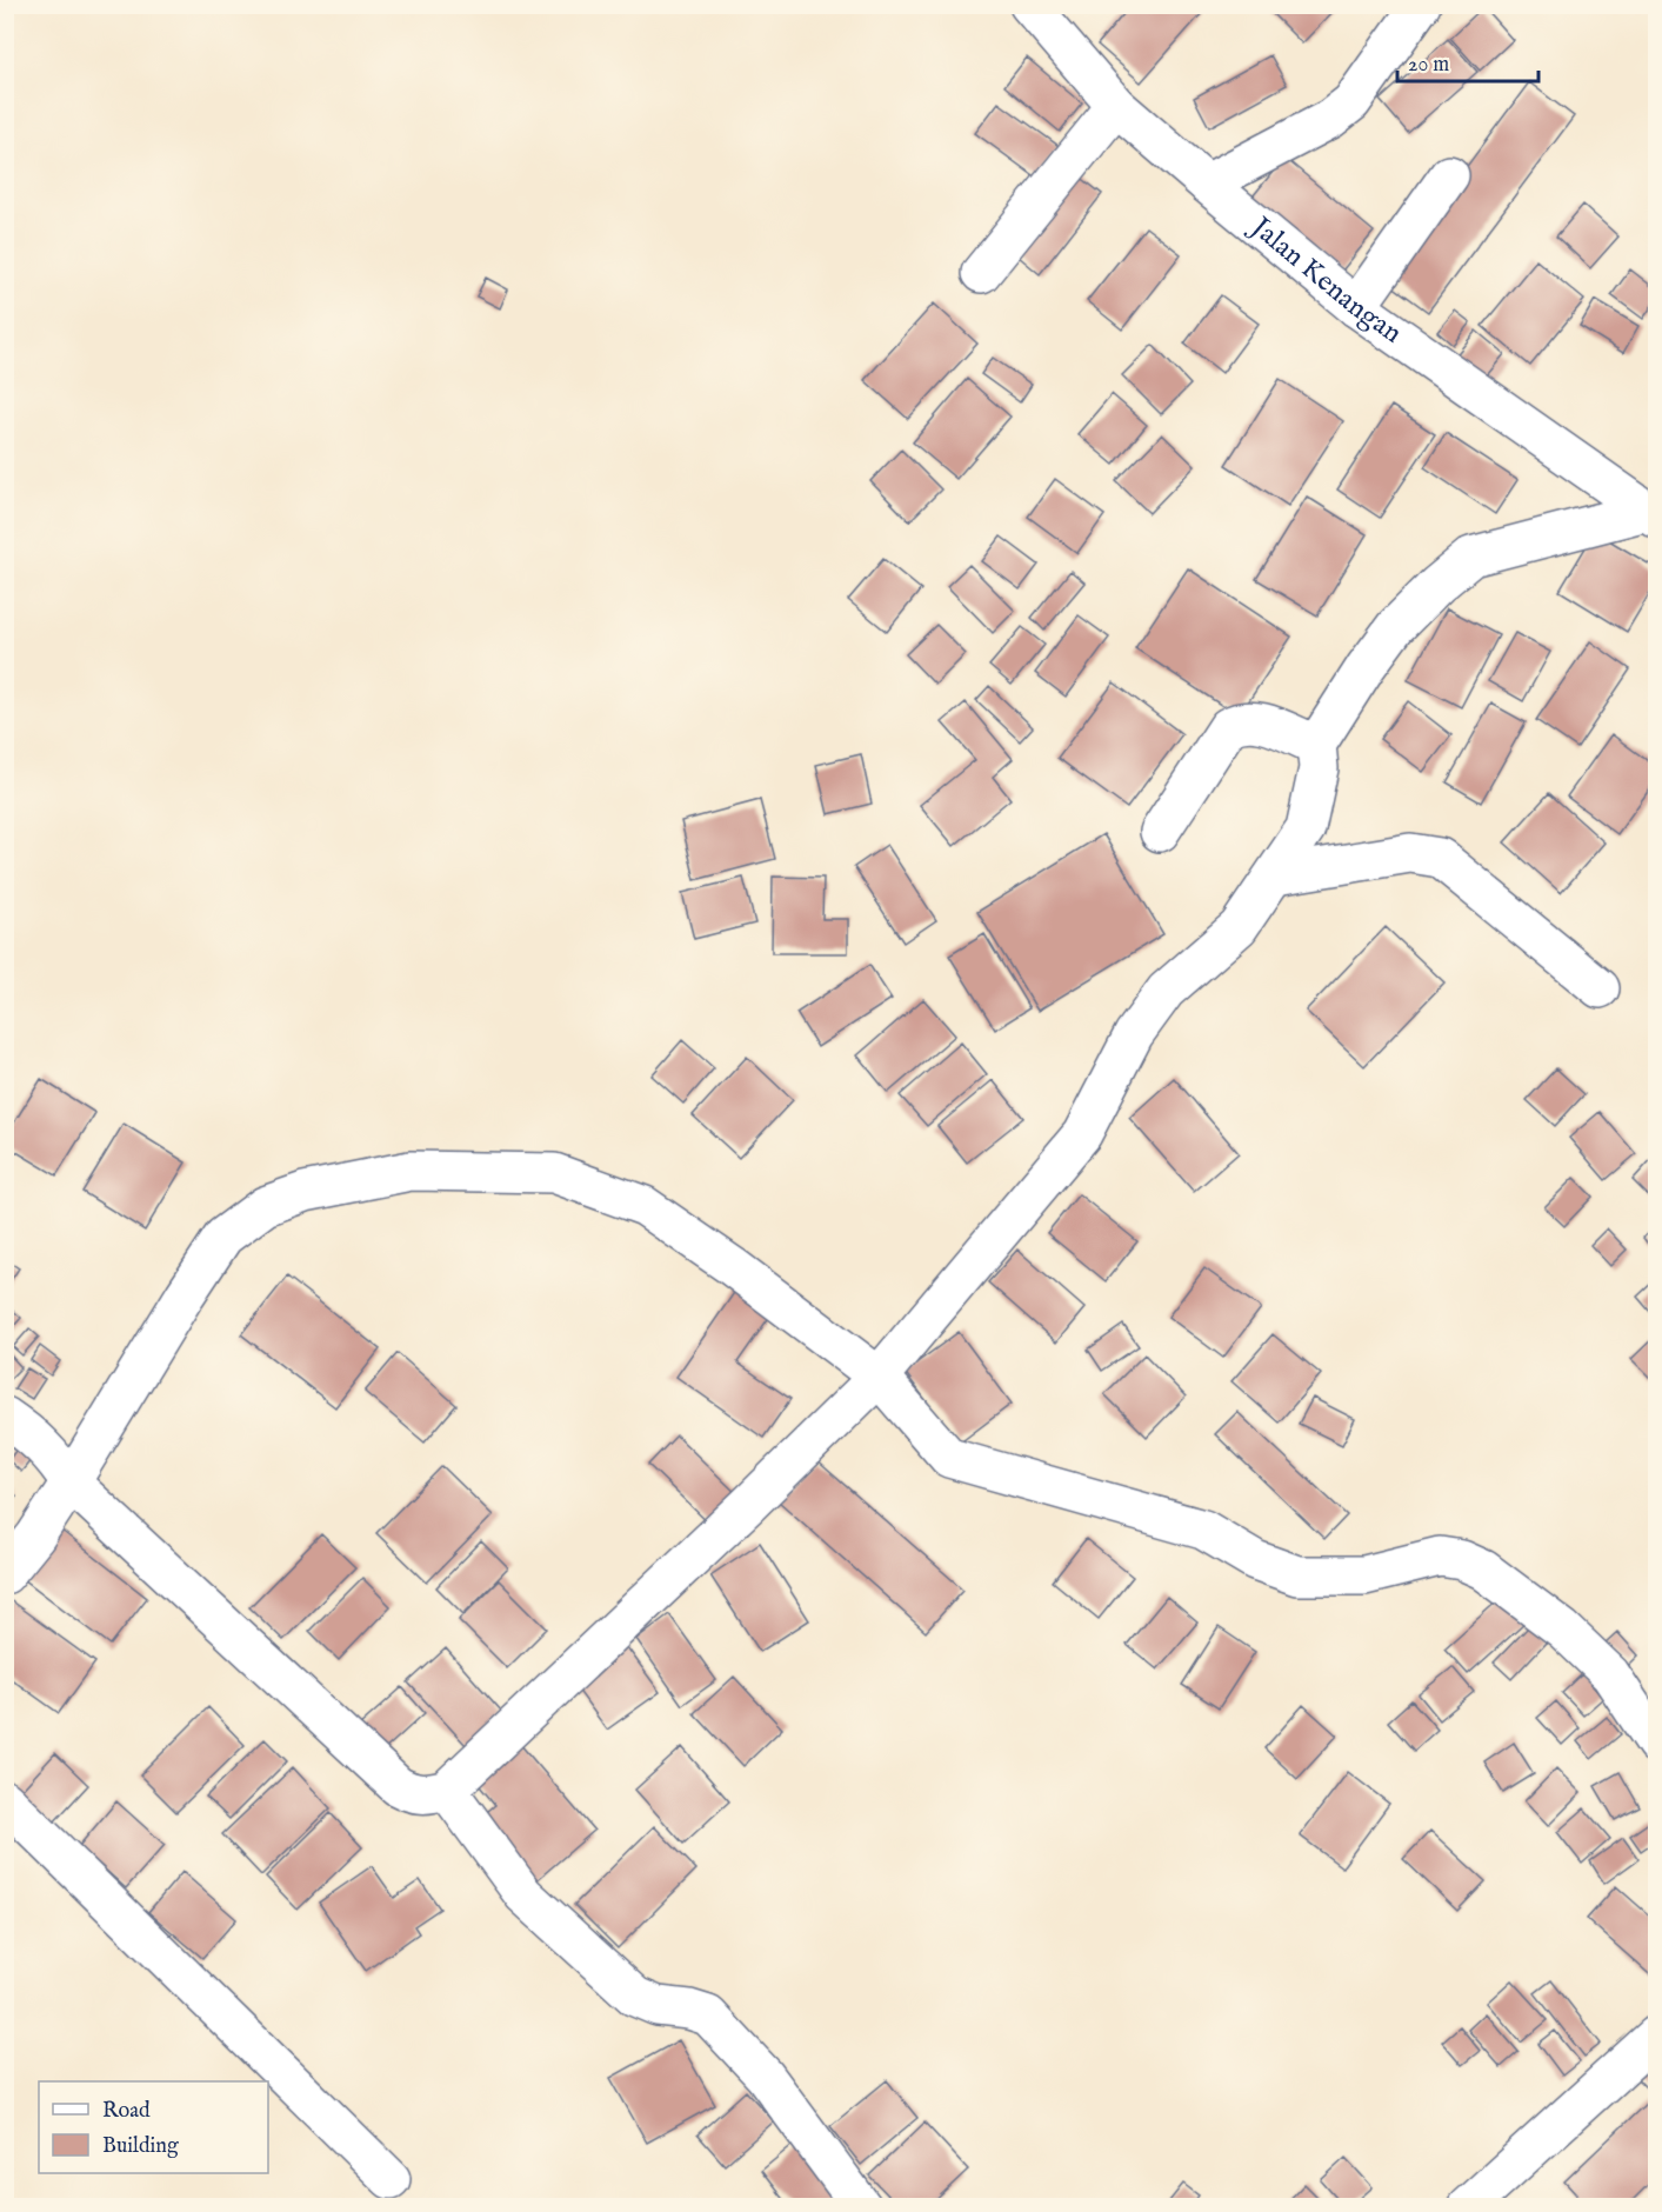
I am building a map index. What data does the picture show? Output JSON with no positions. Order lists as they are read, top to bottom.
{
  "streets": {
    "street": ["Jalan Kenangan"]
  },
  "legend": ["Road", "Building"],
  "scale_bar": "20 m"
}
